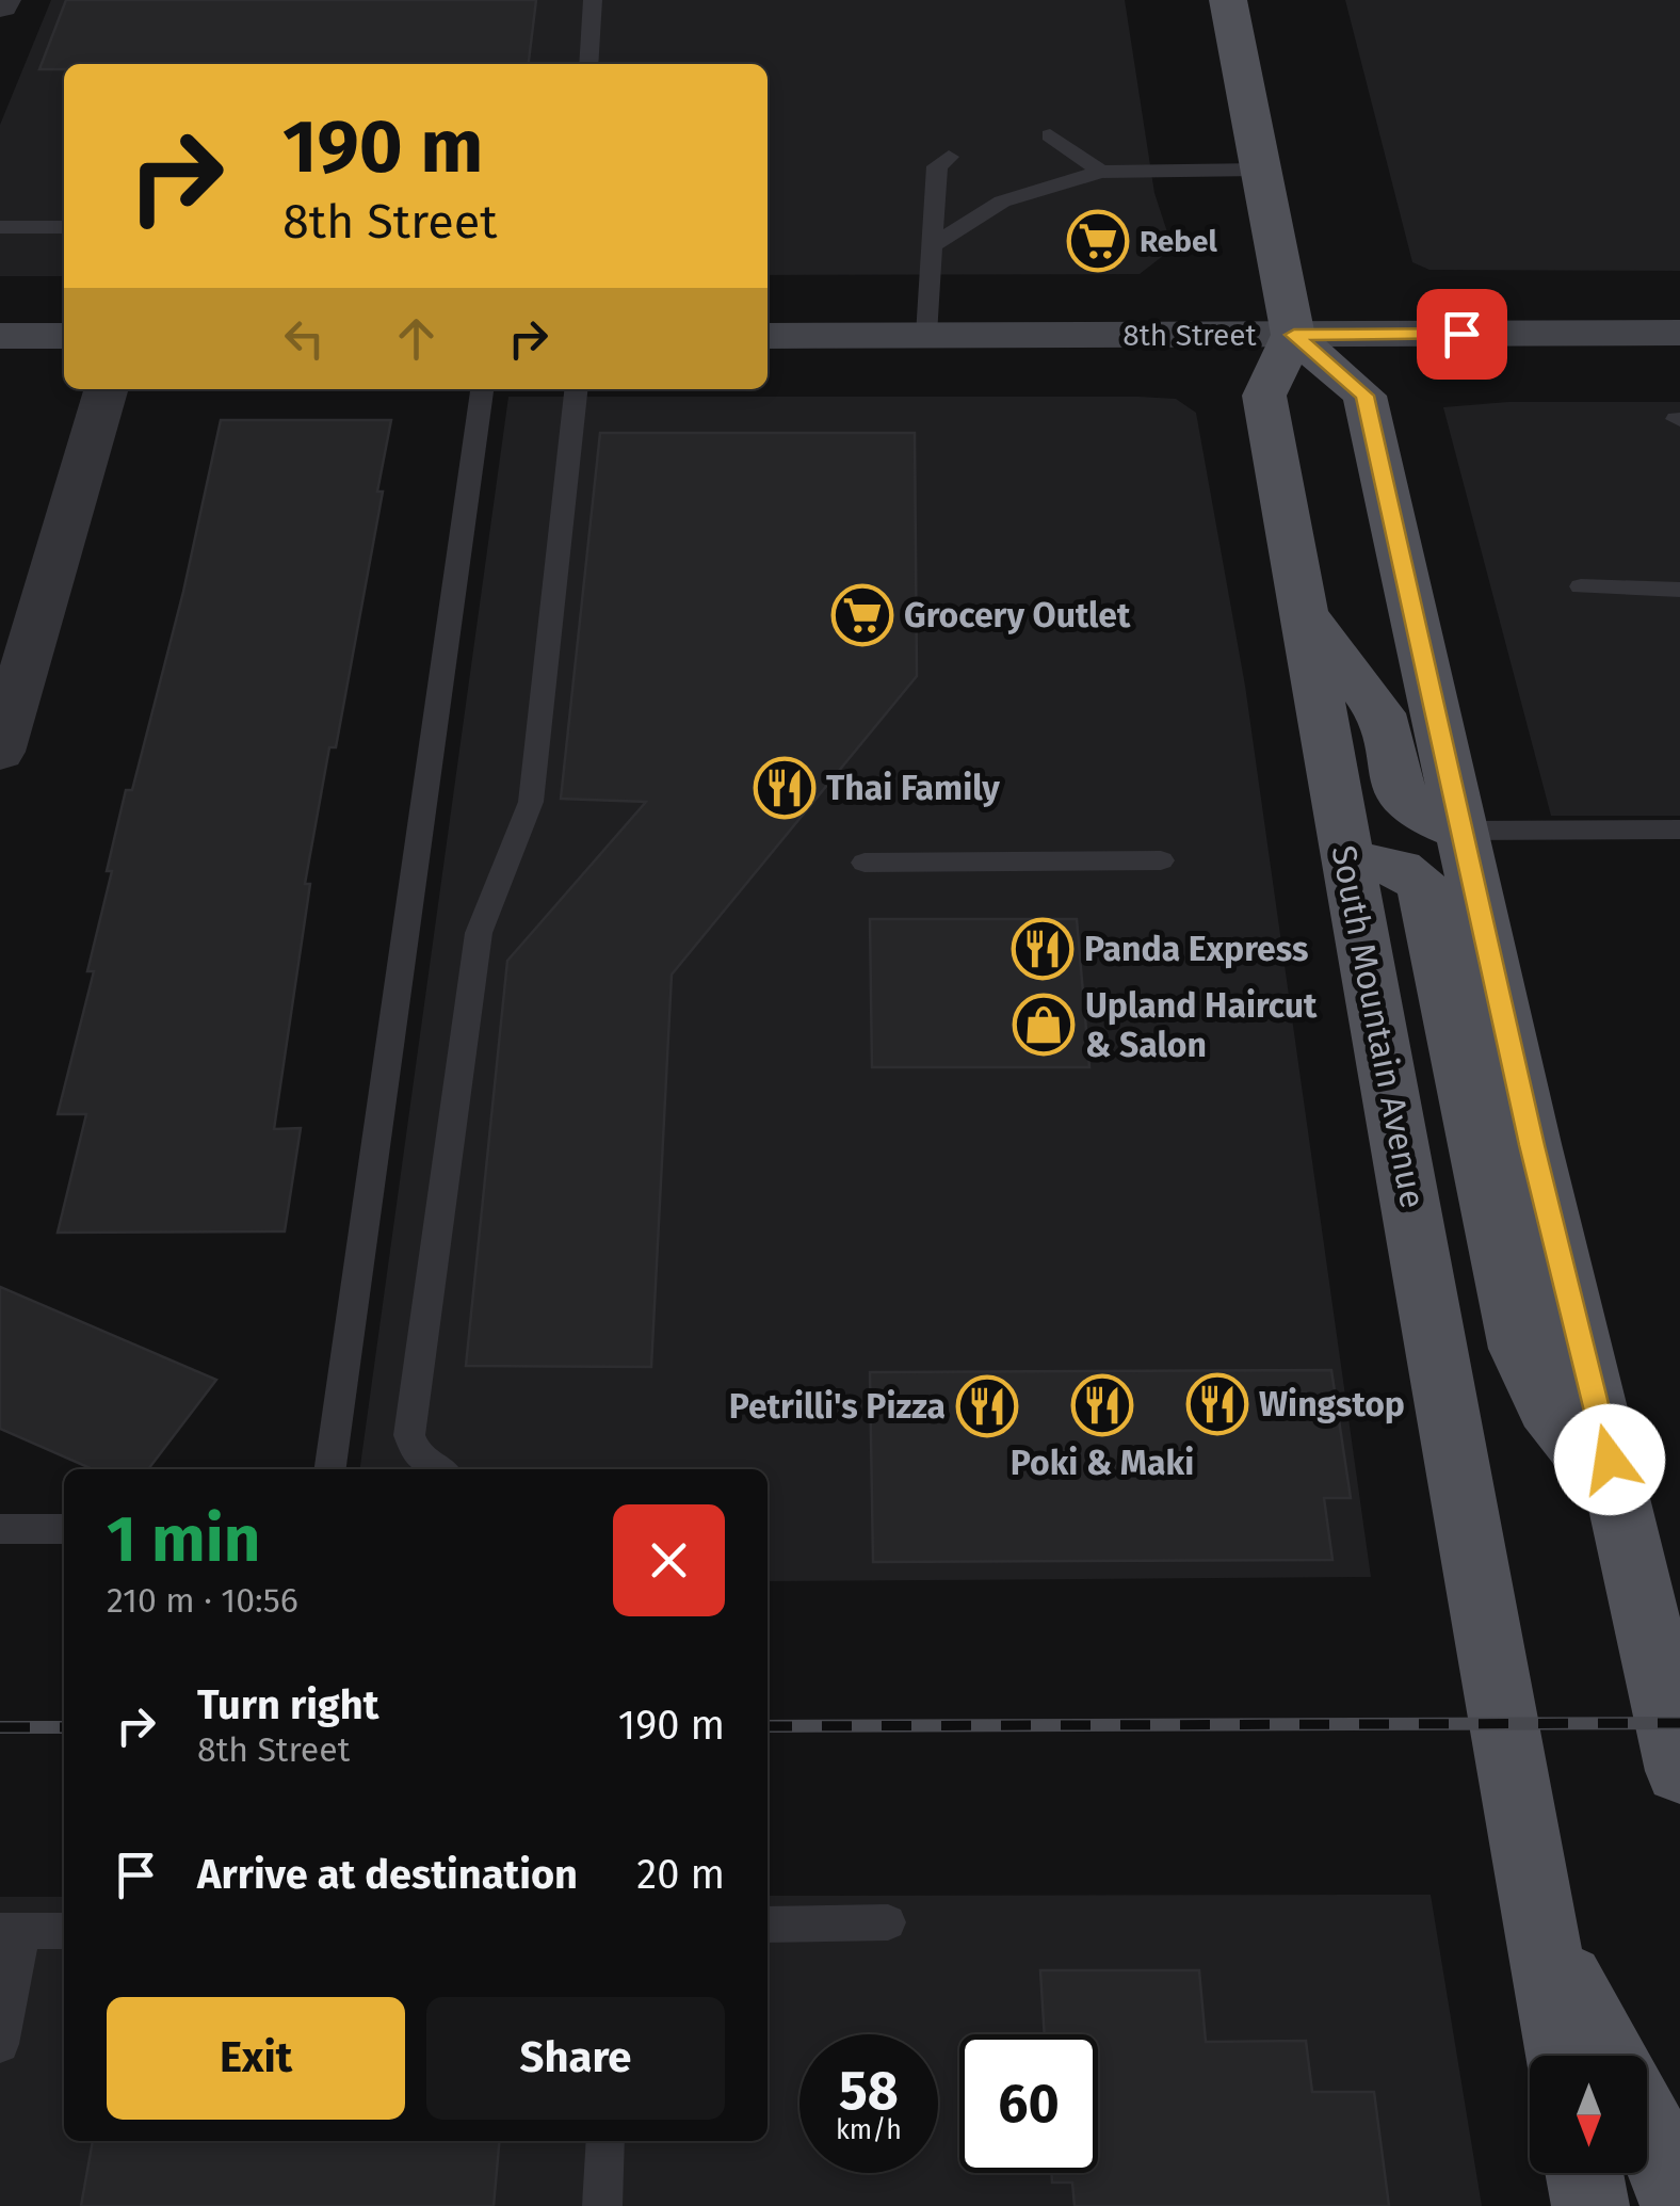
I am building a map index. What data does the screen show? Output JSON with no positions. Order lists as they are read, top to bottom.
{
  "streets": {
    "main road": ["South Mountain Avenue"],
    "street": ["8th Street"]
  },
  "crossings": [
    ["8th Street", "South Mountain Avenue"]
  ],
  "places": {
    "supermarket": ["Rebel", "Grocery Outlet"],
    "restaurant": [
      "Thai Family",
      "Panda Express",
      "Wingstop",
      "Poki & Maki",
      "Petrilli's Pizza"
    ],
    "shop": ["Upland Haircut & Salon"]
  },
  "north": "bottom",
  "page": {
    "turn": ["190 m", "8th Street"],
    "heading": ["1 min", "210 m · 10:56"],
    "list": [
      {
        "name": "Turn right",
        "note": "8th Street",
        "value": "190 m"
      },
      {
        "name": "Arrive at destination",
        "value": "20 m"
      }
    ],
    "buttons": ["Exit", "Share"],
    "speed": "58 km/h",
    "limit": "60"
  }
}
